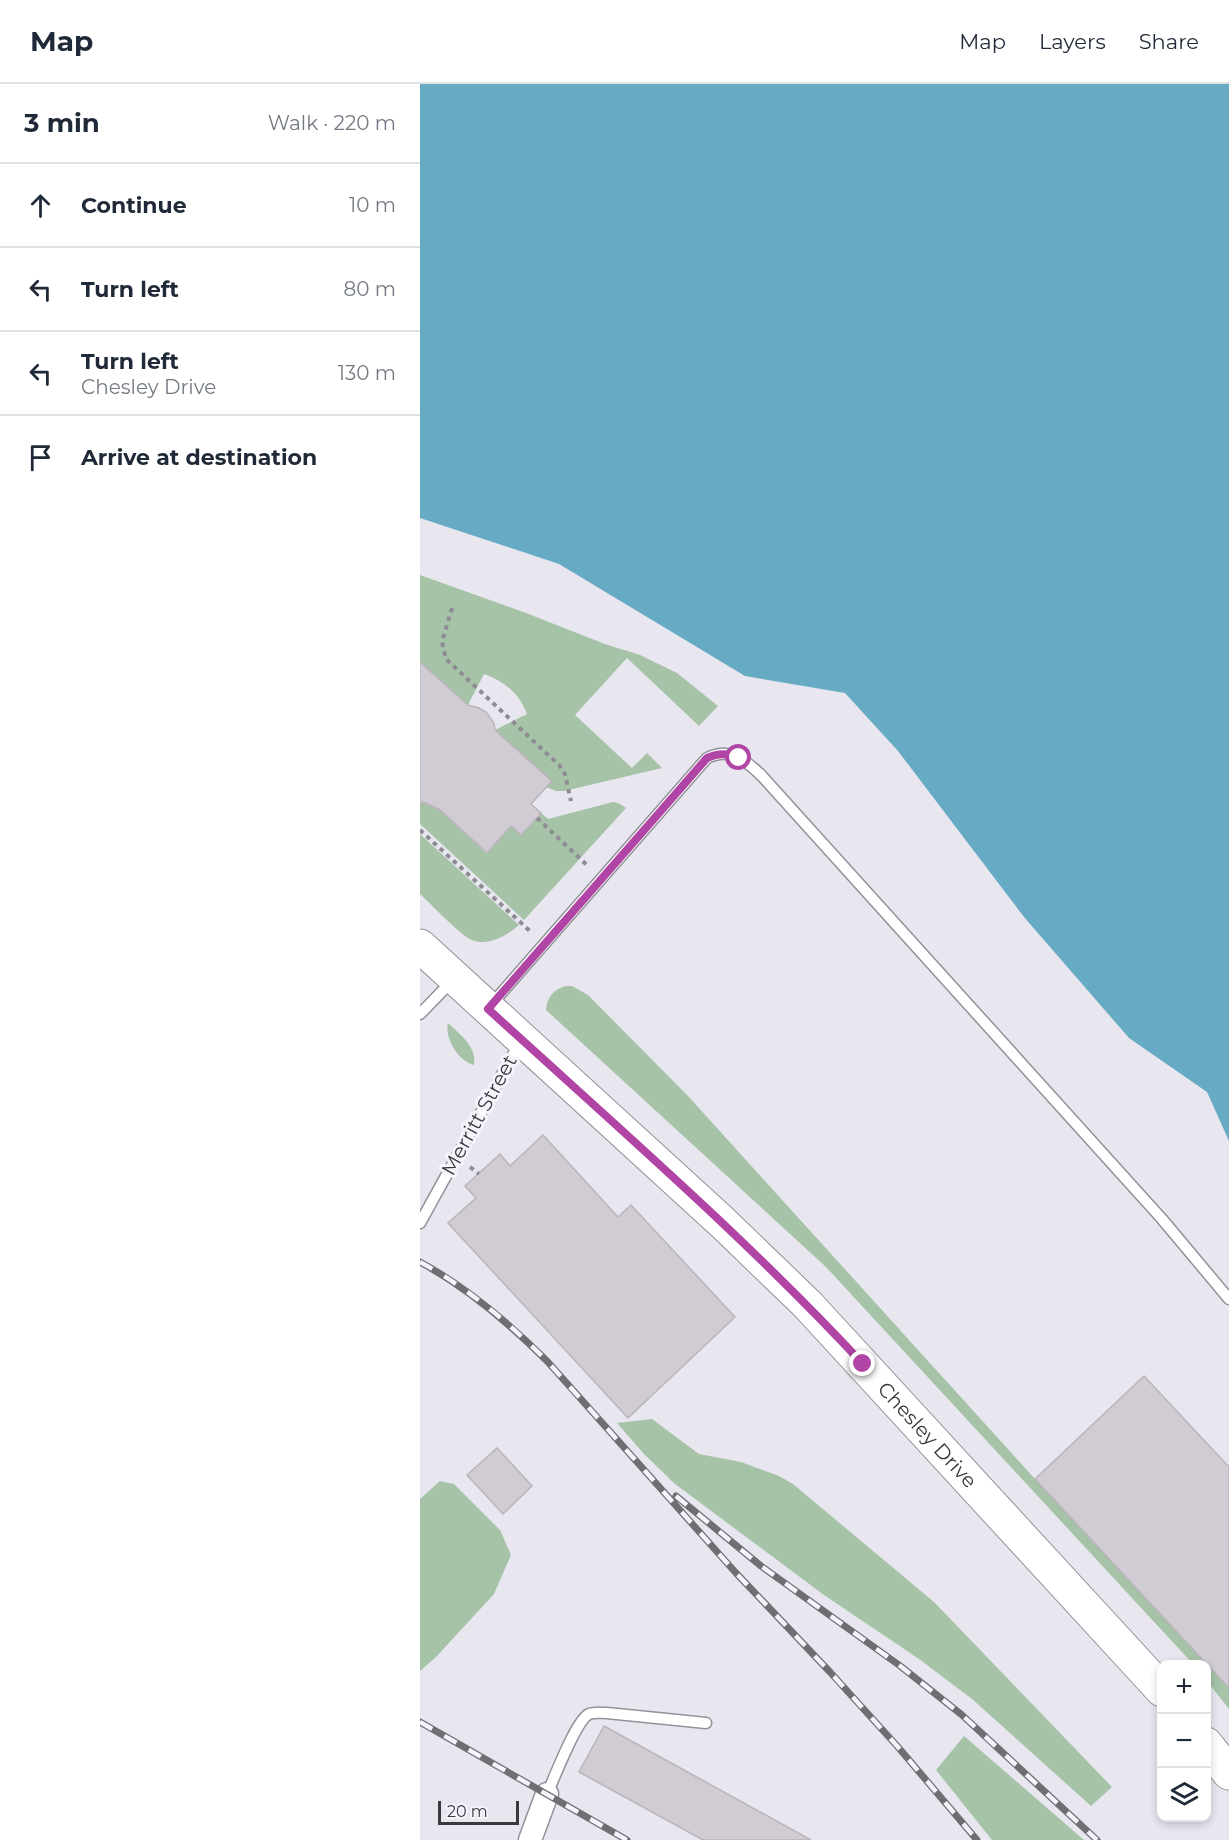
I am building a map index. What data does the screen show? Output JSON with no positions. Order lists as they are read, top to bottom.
{
  "streets": {
    "main road": ["Chesley Drive"],
    "lane": ["Merritt Street"]
  },
  "crossings": [
    ["Merritt Street", "Chesley Drive"]
  ],
  "scale_bar": "20 m",
  "page": {
    "header": "Map",
    "nav": ["Map", "Layers", "Share"],
    "heading": ["3 min", "Walk · 220 m"],
    "list": [
      ["Continue", "10 m"],
      ["Turn left", "80 m"],
      ["Turn left", "Chesley Drive", "130 m"],
      "Arrive at destination"
    ],
    "map_buttons": ["+", "−"],
    "scale": "20 m"
  }
}
